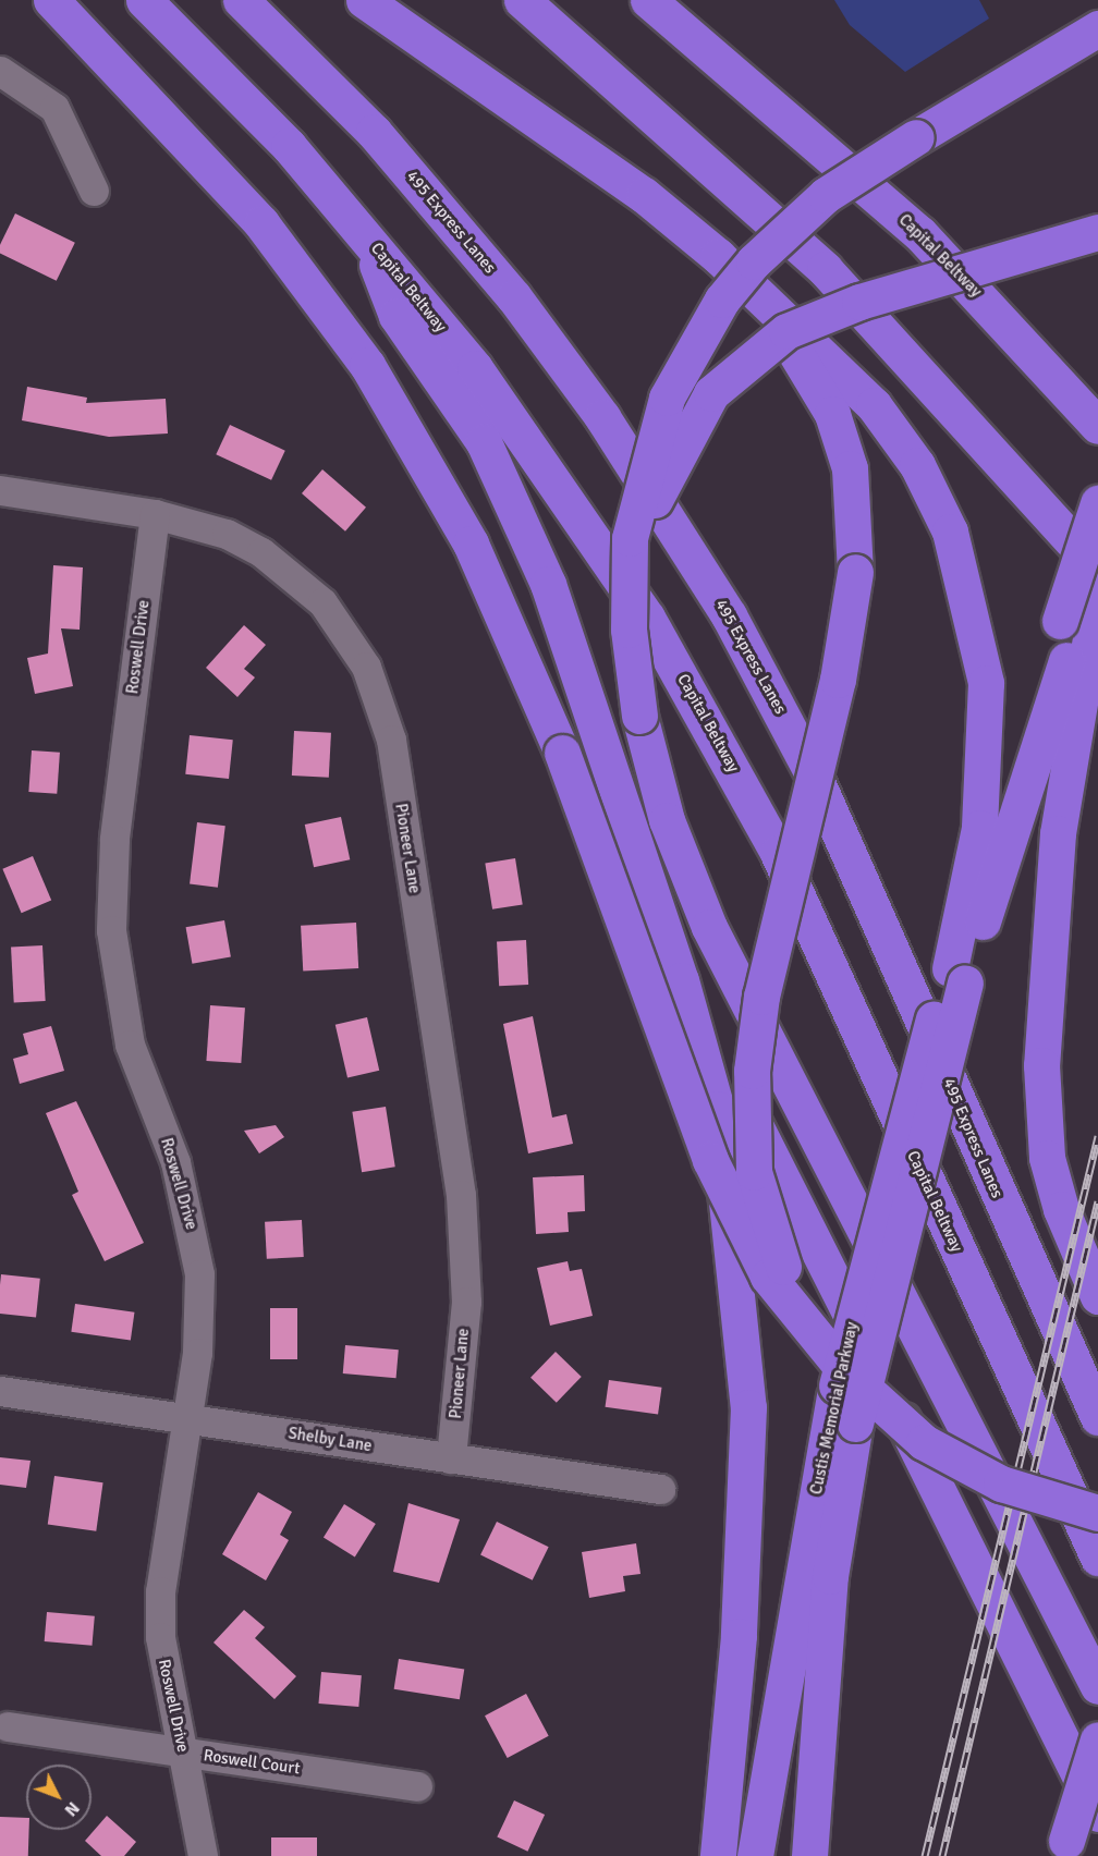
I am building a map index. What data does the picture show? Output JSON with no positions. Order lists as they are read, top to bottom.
{
  "streets": {
    "highway": ["495 Express Lanes", "Capital Beltway", "Custis Memorial Parkway"],
    "street": [
      "Roswell Drive",
      "Pioneer Lane",
      "Shelby Lane",
      "Roswell Court"
    ]
  },
  "crossings": [
    ["Roswell Drive", "Pioneer Lane"],
    ["Roswell Drive", "Shelby Lane"],
    ["Roswell Drive", "Roswell Court"],
    ["Pioneer Lane", "Shelby Lane"]
  ],
  "north": "bottom right"
}
